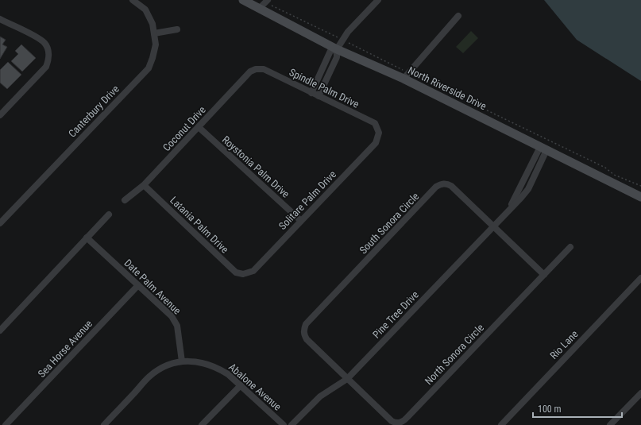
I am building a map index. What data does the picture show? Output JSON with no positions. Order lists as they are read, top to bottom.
{
  "streets": {
    "street": [
      "Spindle Palm Drive",
      "North Riverside Drive",
      "Canterbury Drive",
      "Coconut Drive",
      "Roystonia Palm Drive",
      "Solitare Palm Drive",
      "South Sonora Circle",
      "Latania Palm Drive",
      "Date Palm Avenue",
      "Pine Tree Drive",
      "Rio Lane",
      "Sea Horse Avenue",
      "North Sonora Circle",
      "Abalone Avenue"
    ]
  },
  "crossings": [
    ["Spindle Palm Drive", "Coconut Drive"],
    ["Spindle Palm Drive", "Solitare Palm Drive"],
    ["North Riverside Drive", "Pine Tree Drive"],
    ["Coconut Drive", "Roystonia Palm Drive"],
    ["Coconut Drive", "Latania Palm Drive"],
    ["Roystonia Palm Drive", "Solitare Palm Drive"],
    ["Solitare Palm Drive", "Latania Palm Drive"],
    ["South Sonora Circle", "Pine Tree Drive"],
    ["South Sonora Circle", "North Sonora Circle"],
    ["Date Palm Avenue", "Sea Horse Avenue"],
    ["Date Palm Avenue", "Abalone Avenue"],
    ["Pine Tree Drive", "North Sonora Circle"]
  ],
  "scale_bar": "100 m"
}
